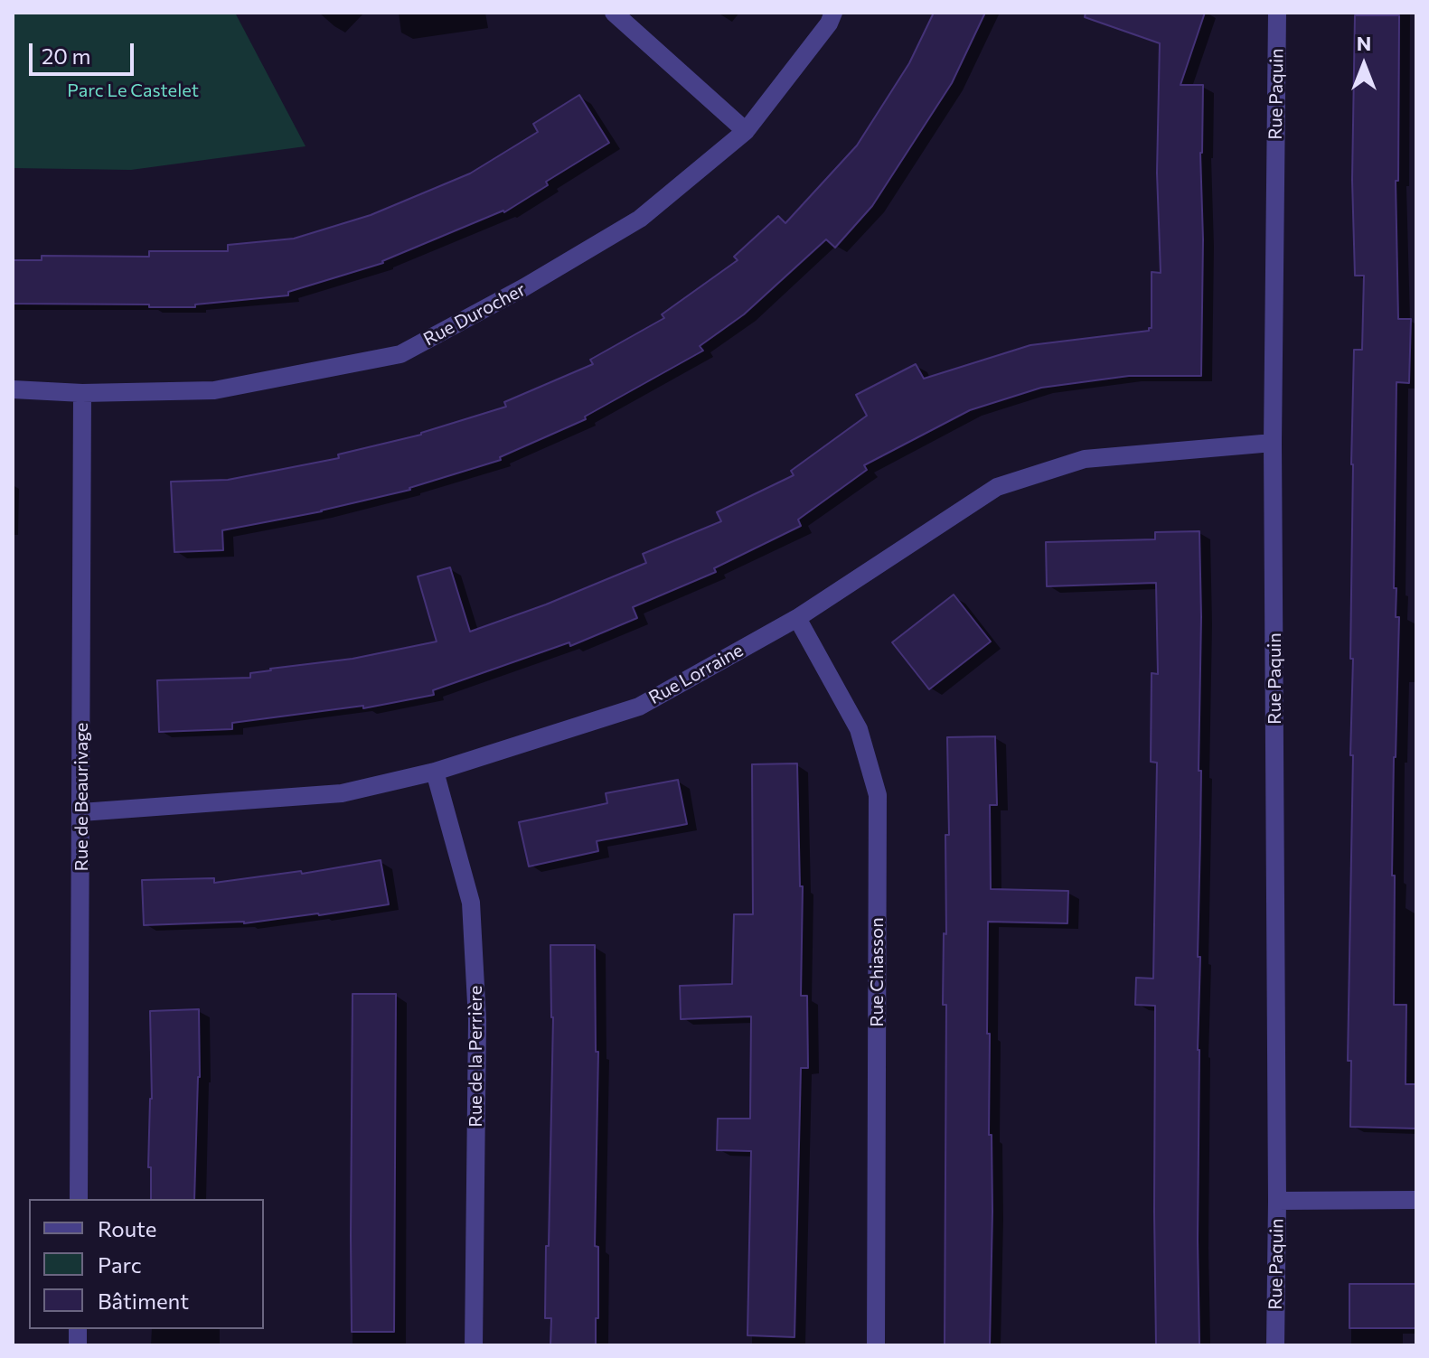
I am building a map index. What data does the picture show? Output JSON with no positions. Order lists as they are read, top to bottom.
{
  "streets": {
    "street": [
      "Rue Paquin",
      "Rue Durocher",
      "Rue Lorraine",
      "Rue de Beaurivage",
      "Rue Chiasson",
      "Rue de la Perrière"
    ]
  },
  "crossings": [
    ["Rue Paquin", "Rue Lorraine"],
    ["Rue Durocher", "Rue de Beaurivage"],
    ["Rue Lorraine", "Rue de Beaurivage"],
    ["Rue Lorraine", "Rue Chiasson"],
    ["Rue Lorraine", "Rue de la Perrière"]
  ],
  "parks": ["Parc Le Castelet"],
  "legend": ["Route", "Parc", "Bâtiment"],
  "scale_bar": "20 m",
  "north": "top"
}
